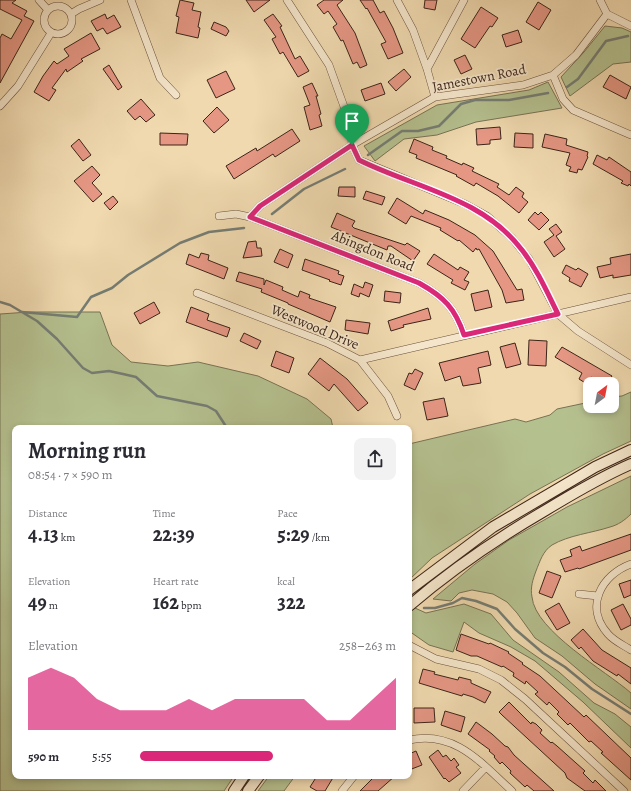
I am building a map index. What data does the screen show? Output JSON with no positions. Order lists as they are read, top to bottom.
{
  "streets": {
    "street": ["Jamestown Road", "Abingdon Road", "Westwood Drive"]
  },
  "crossings": [
    ["Jamestown Road", "Abingdon Road"]
  ],
  "north": "top right",
  "page": {
    "heading": ["Morning run", "08:54 · 7 × 590 m"],
    "stats": [
      ["Distance", "4.13 km"],
      ["Time", "22:39"],
      ["Pace", "5:29 /km"],
      ["Elevation", "49 m"],
      ["Heart rate", "162 bpm"],
      ["kcal", "322"]
    ],
    "chart": ["Elevation", "258–263 m"],
    "list": [
      {
        "name": "590 m",
        "note": "5:55"
      }
    ]
  }
}
